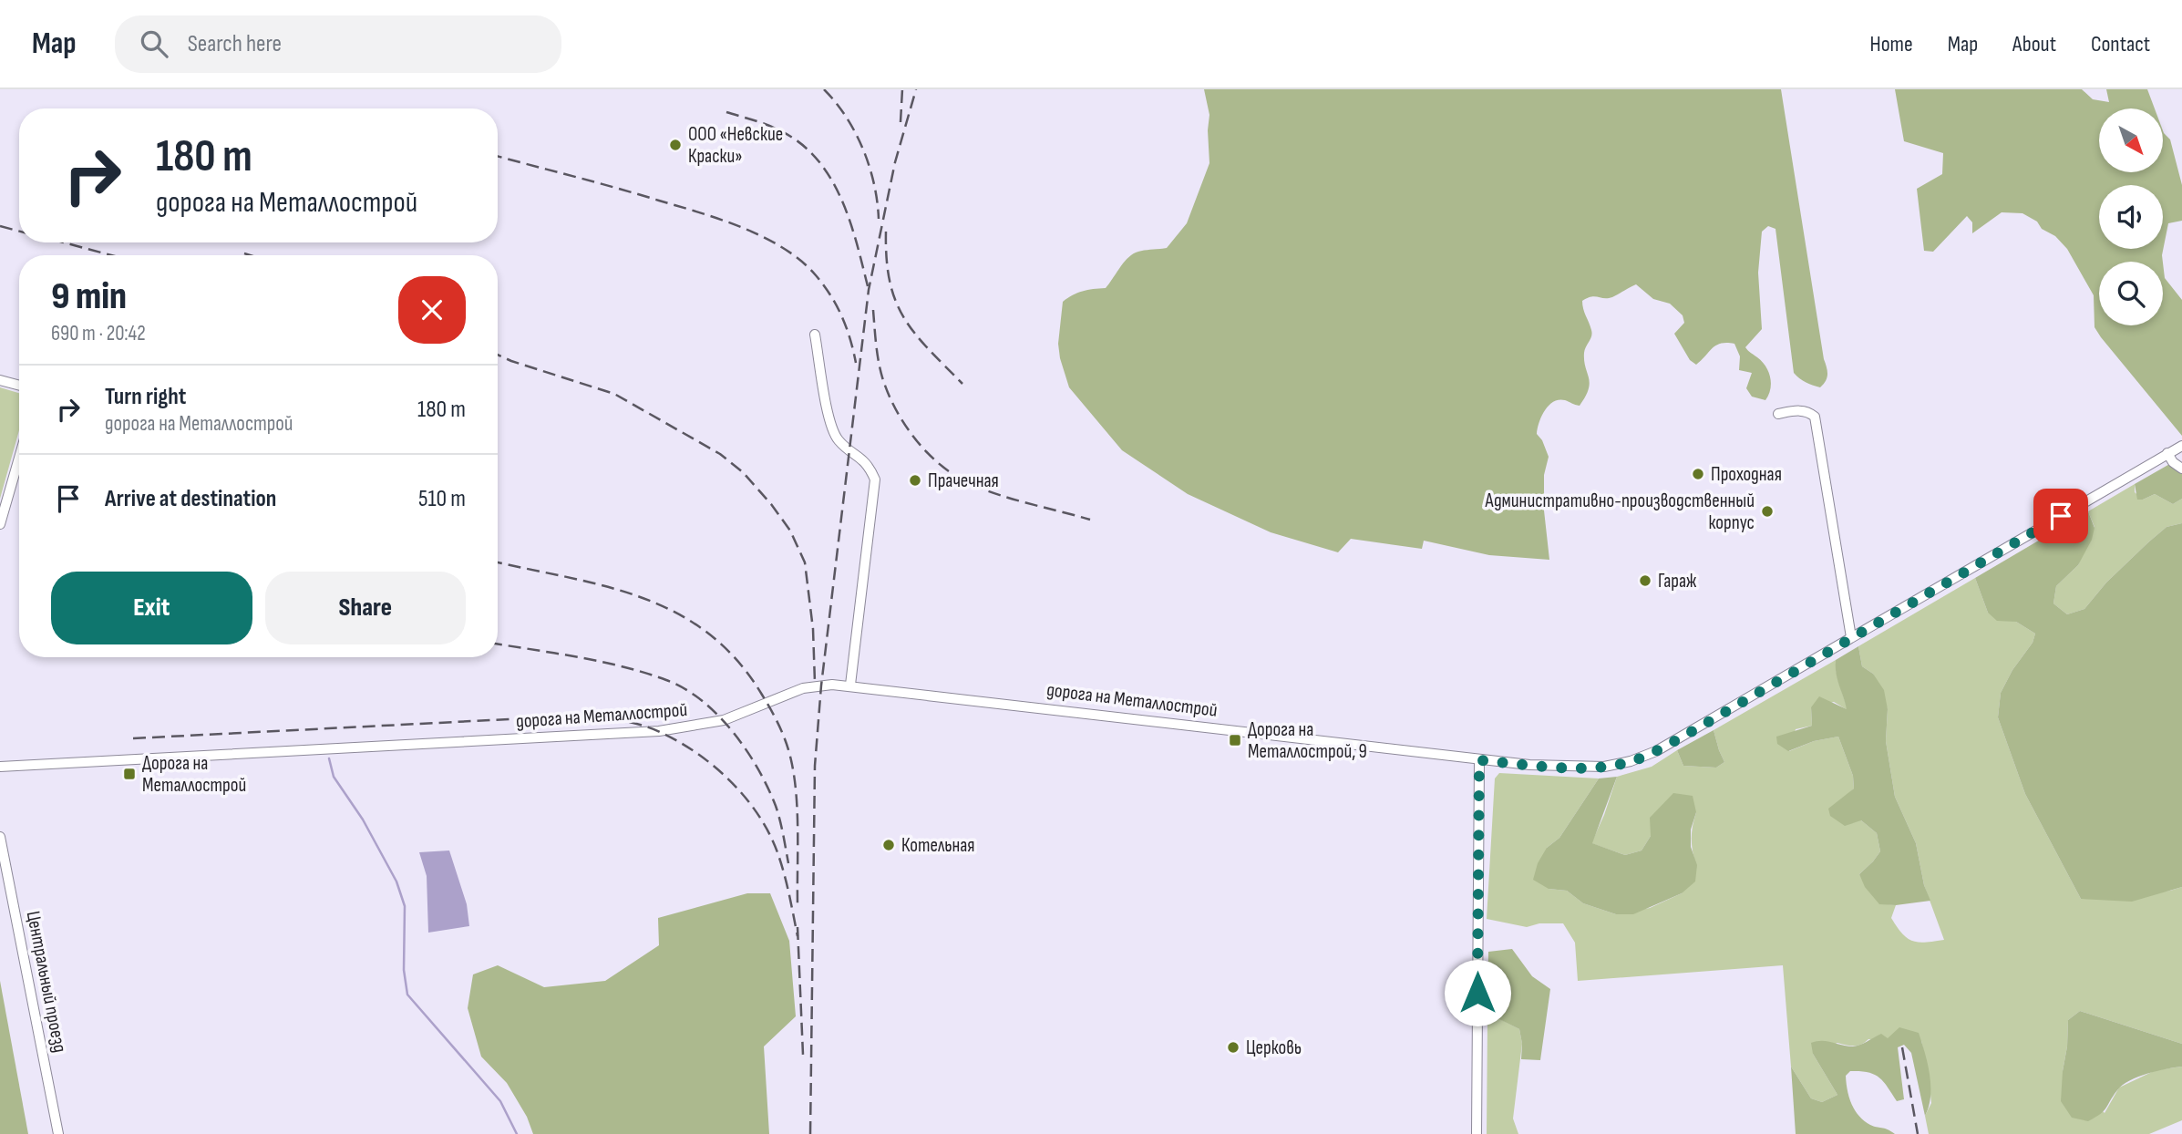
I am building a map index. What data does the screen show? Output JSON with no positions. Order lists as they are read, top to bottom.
{
  "streets": {
    "street": ["дорога на Металлострой", "Центральный проезд"]
  },
  "places": {
    "other": [
      "ООО «Невские Краски»",
      "Проходная",
      "Прачечная",
      "Административно-производственный корпус",
      "Гараж",
      "Котельная",
      "Церковь"
    ],
    "transit": ["Дорога на Металлострой, 9", "Дорога на Металлострой"]
  },
  "north": "bottom right",
  "page": {
    "header": "Map",
    "search": "Search here",
    "nav": [
      "Home",
      "Map",
      "About",
      "Contact"
    ],
    "turn": ["180 m", "дорога на Металлострой"],
    "heading": ["9 min", "690 m · 20:42"],
    "list": [
      {
        "name": "Turn right",
        "note": "дорога на Металлострой",
        "value": "180 m"
      },
      {
        "name": "Arrive at destination",
        "value": "510 m"
      }
    ],
    "buttons": ["Exit", "Share"]
  }
}
